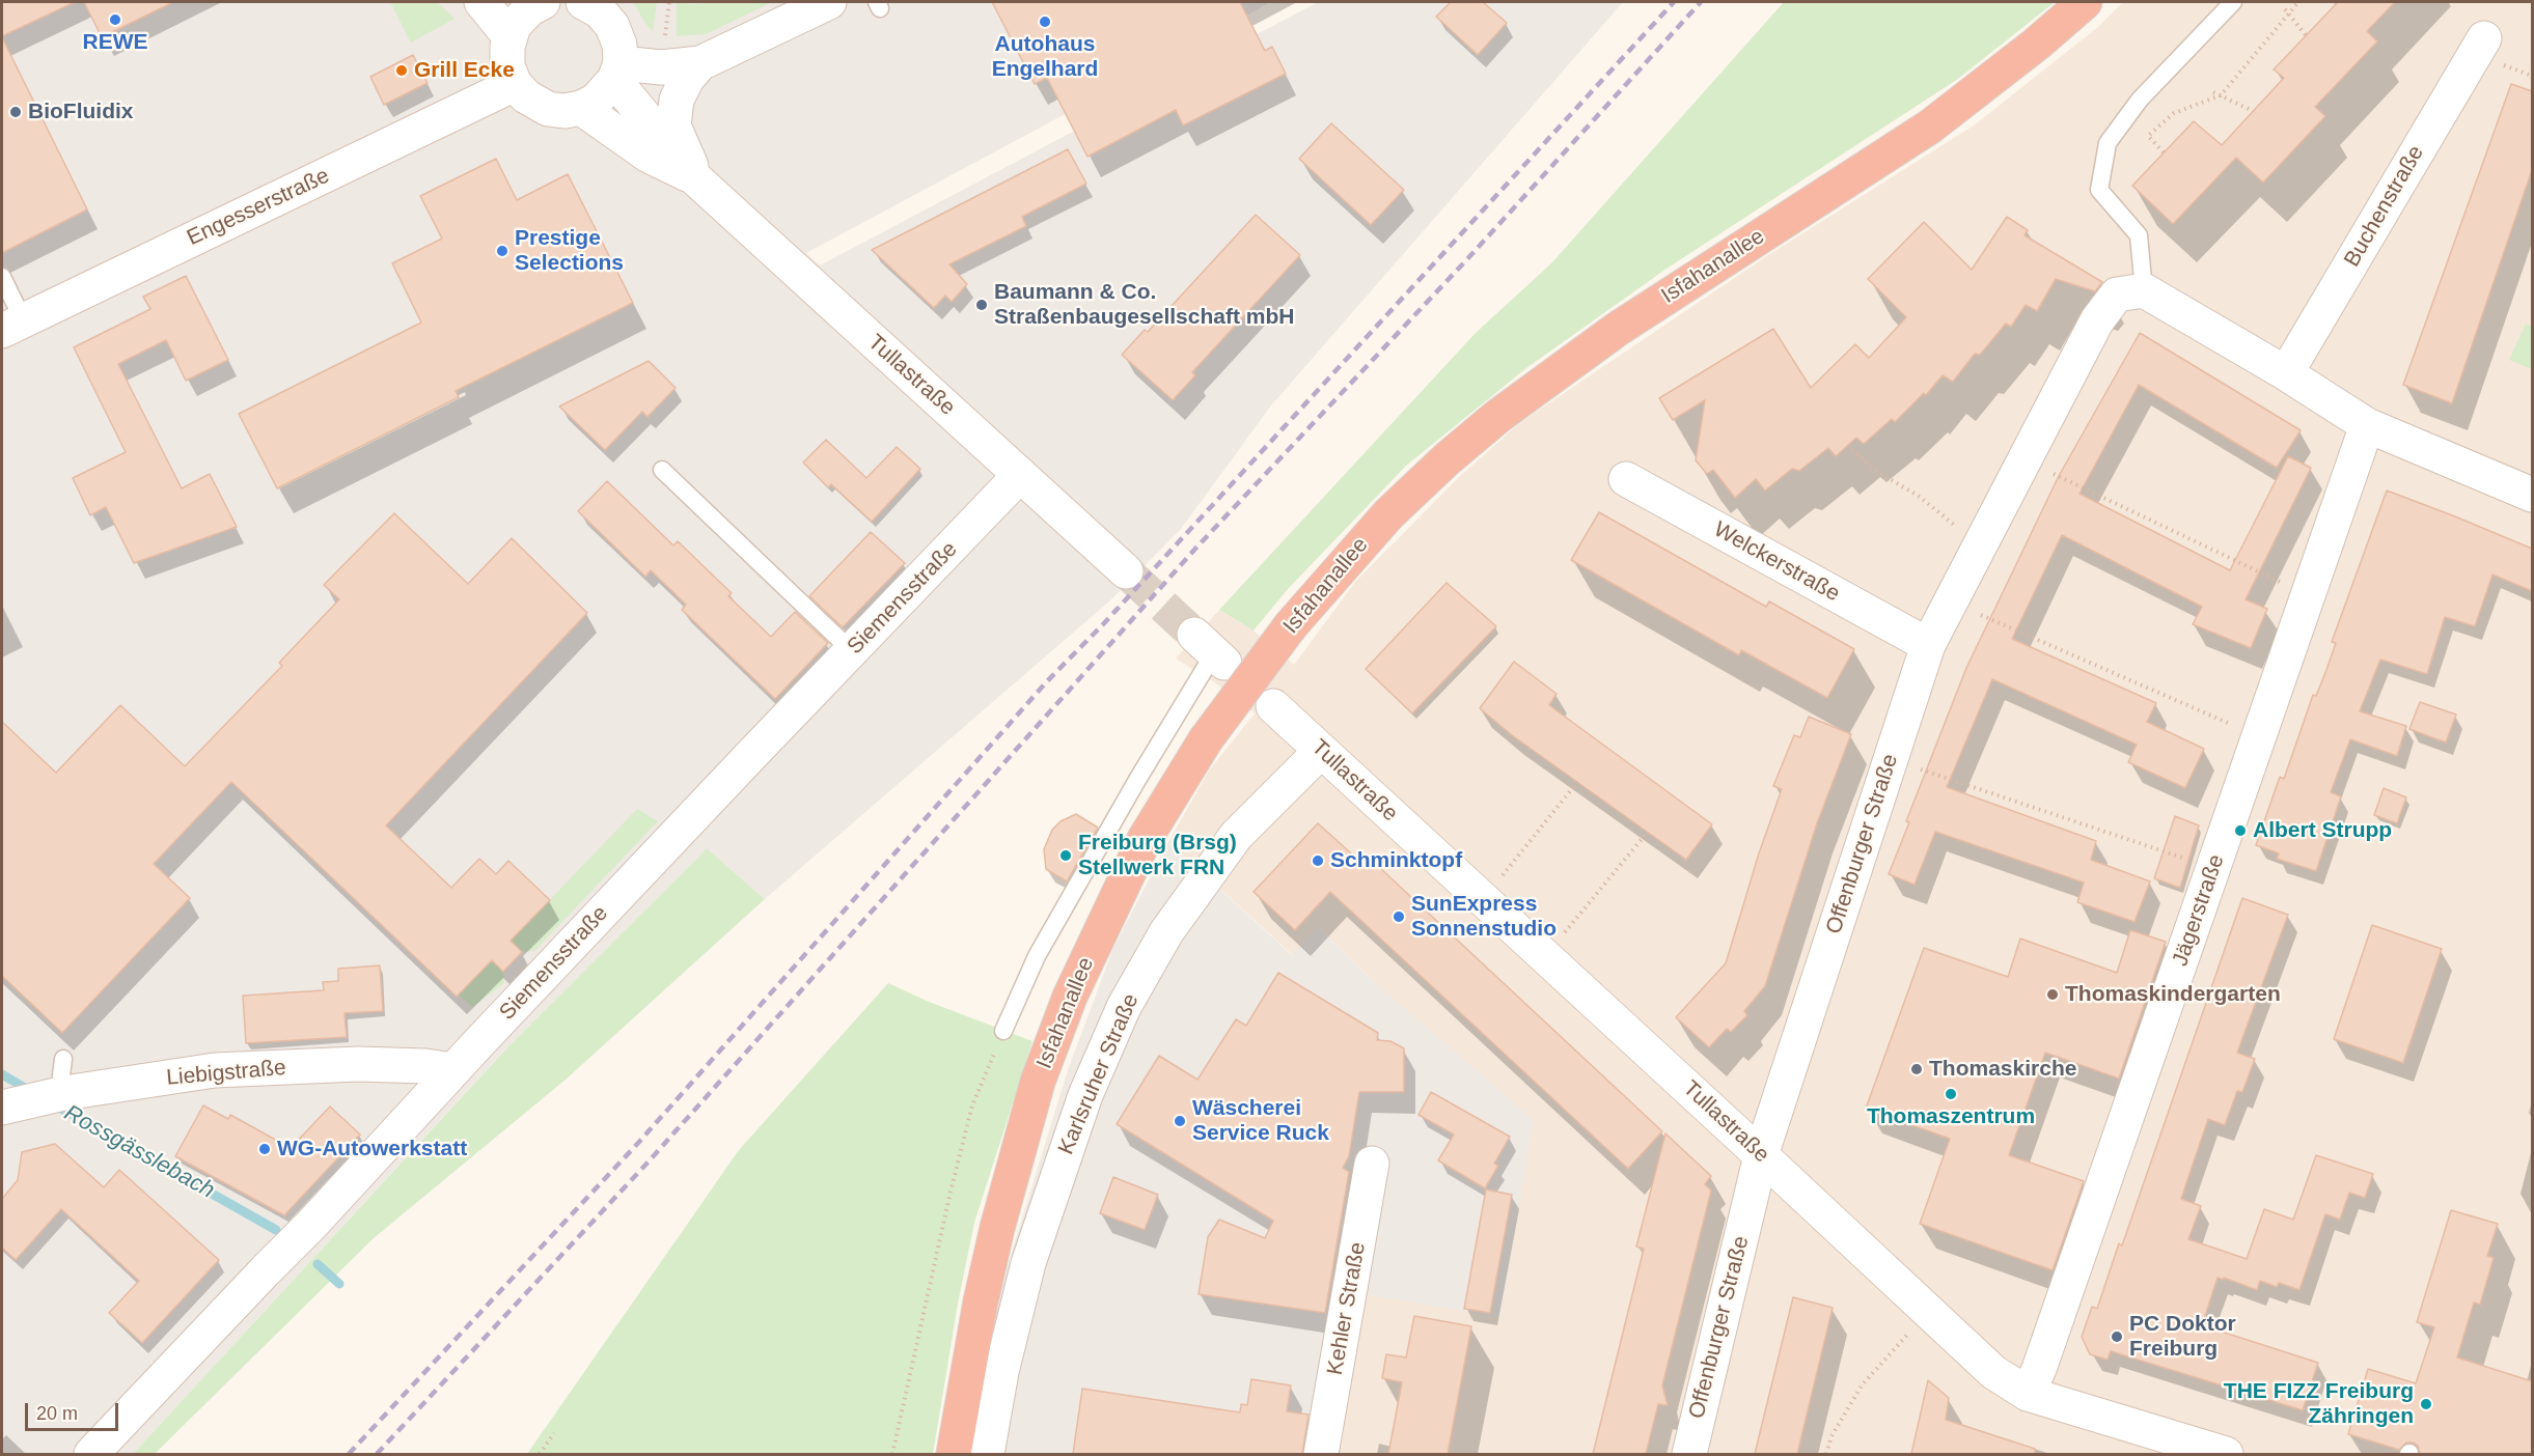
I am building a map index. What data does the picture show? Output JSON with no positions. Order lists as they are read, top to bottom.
{
  "streets": {
    "highway": ["Isfahanallee"],
    "street": [
      "Buchenstraße",
      "Engesserstraße",
      "Tullastraße",
      "Welckerstraße",
      "Siemensstraße",
      "Offenburger Straße",
      "Jägerstraße",
      "Liebigstraße",
      "Karlsruher Straße",
      "Kehler Straße"
    ]
  },
  "crossings": [
    ["Tullastraße", "Siemensstraße"],
    ["Tullastraße", "Offenburger Straße"],
    ["Tullastraße", "Jägerstraße"],
    ["Tullastraße", "Karlsruher Straße"],
    ["Welckerstraße", "Offenburger Straße"],
    ["Siemensstraße", "Liebigstraße"]
  ],
  "water": ["Rossgässlebach"],
  "places": [
    "REWE",
    "Autohaus Engelhard",
    "Grill Ecke",
    "BioFluidix",
    "Prestige Selections",
    "Baumann & Co. Straßenbaugesellschaft mbH",
    "Albert Strupp",
    "Freiburg (Brsg) Stellwerk FRN",
    "Schminktopf",
    "SunExpress Sonnenstudio",
    "Thomaskindergarten",
    "Thomaskirche",
    "Thomaszentrum",
    "Wäscherei Service Ruck",
    "WG-Autowerkstatt",
    "PC Doktor Freiburg",
    "THE FIZZ Freiburg Zähringen"
  ],
  "scale_bar": "20 m"
}
